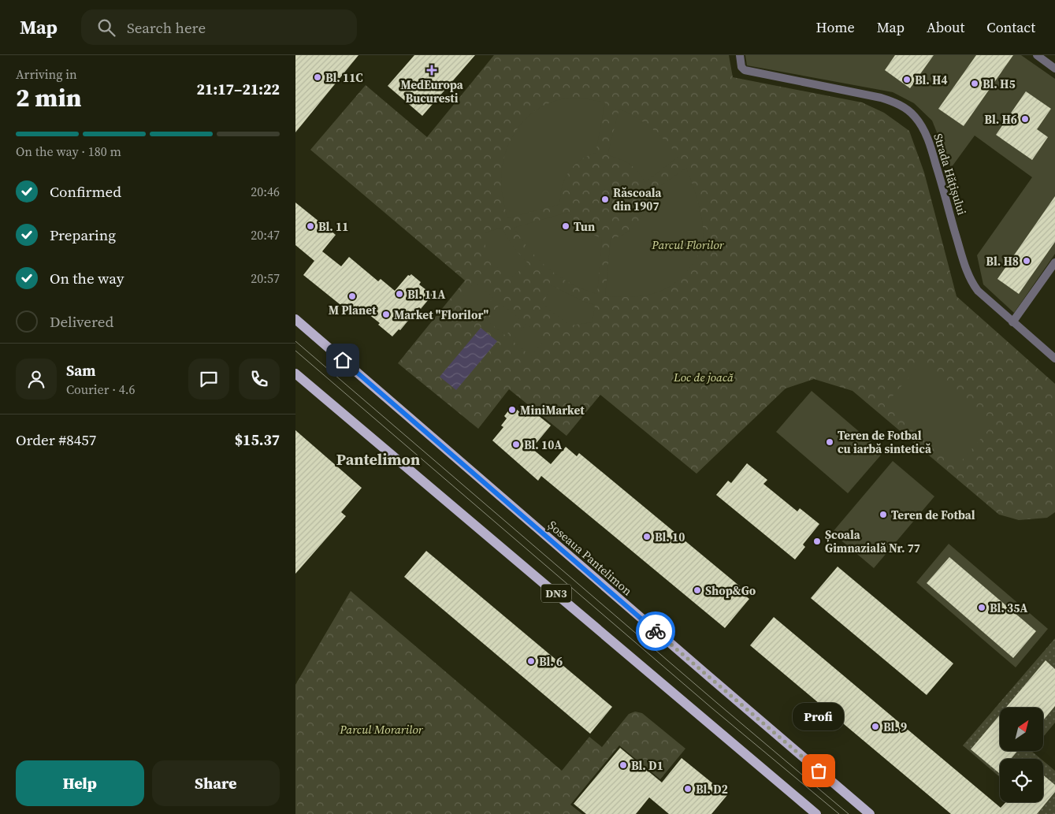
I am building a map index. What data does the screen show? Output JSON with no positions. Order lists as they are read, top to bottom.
{
  "streets": {
    "main road": ["Șoseaua Pantelimon", "DN3"],
    "street": ["Strada Hățișului"]
  },
  "districts": ["Pantelimon"],
  "parks": ["Parcul Florilor", "Loc de joacă", "Parcul Morarilor"],
  "places": {
    "health": ["MedEuropa Bucuresti"],
    "other": [
      "Bl. 11C",
      "Bl. H4",
      "Bl. H5",
      "Bl. H6",
      "Răscoala din 1907",
      "Bl. 11",
      "Tun",
      "Bl. H8",
      "Bl. 11A",
      "M Planet",
      "Market \"Florilor\"",
      "MiniMarket",
      "Teren de Fotbal cu iarbă sintetică",
      "Bl. 10A",
      "Teren de Fotbal",
      "Bl. 10",
      "Școala Gimnazială Nr. 77",
      "Shop&Go",
      "Bl. 35A",
      "Bl. 6",
      "Bl. 9",
      "Bl. D1",
      "Profi",
      "Bl. D2"
    ]
  },
  "north": "top right",
  "page": {
    "header": "Map",
    "search": "Search here",
    "nav": [
      "Home",
      "Map",
      "About",
      "Contact"
    ],
    "heading": ["2 min", "Arriving in", "21:17–21:22"],
    "panel": [
      "Sam",
      "Courier · 4.6",
      "Order #8457",
      "$15.37"
    ],
    "bar": "On the way · 180 m",
    "list": [
      ["Confirmed", "20:46"],
      ["Preparing", "20:47"],
      ["On the way", "20:57"],
      "Delivered"
    ],
    "bubble": "Profi",
    "buttons": ["Help", "Share"]
  }
}
